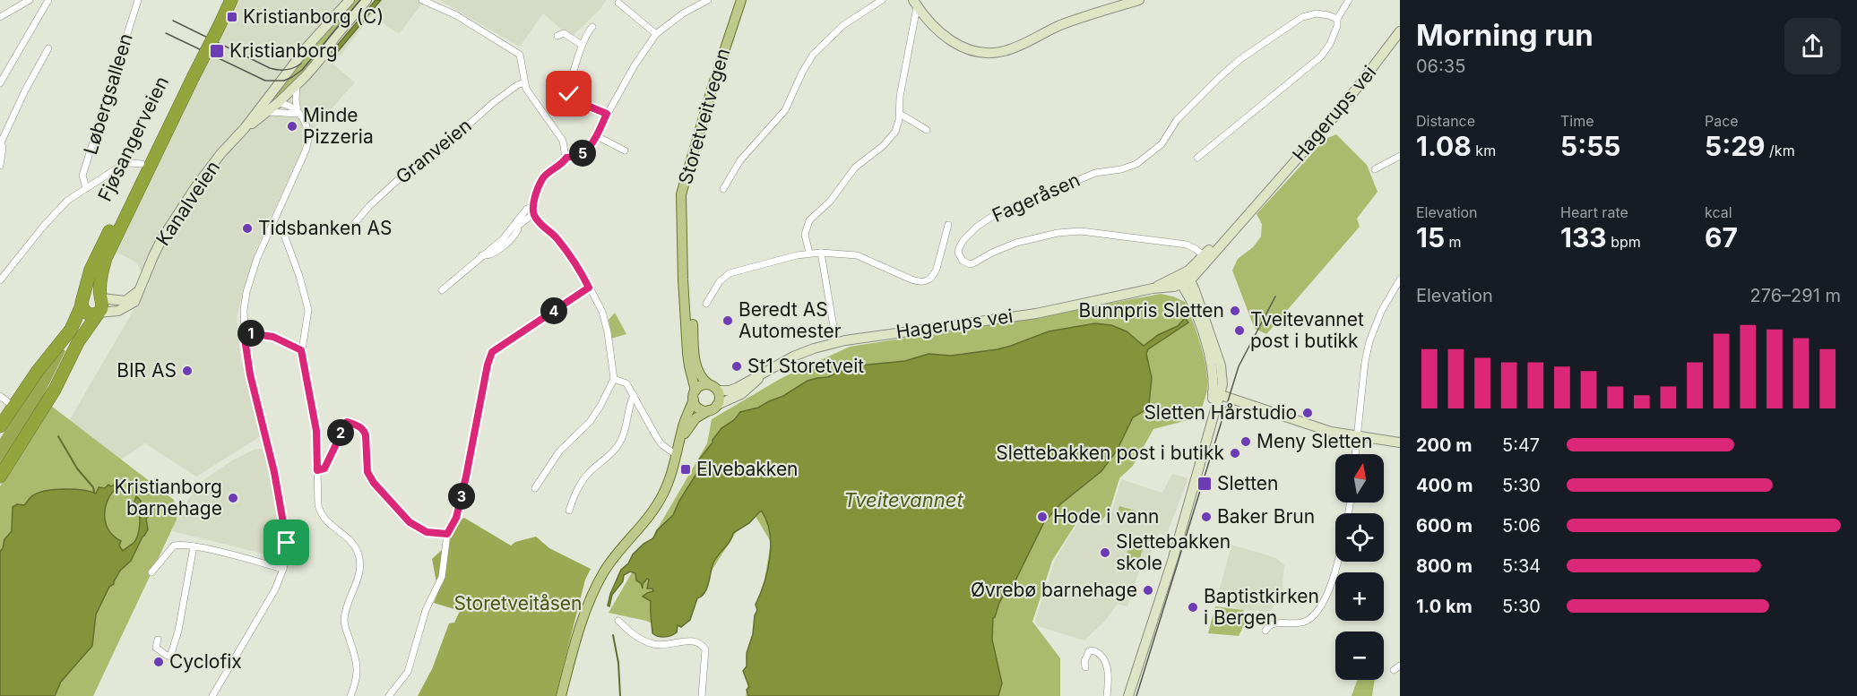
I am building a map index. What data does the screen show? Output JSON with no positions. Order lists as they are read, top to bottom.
{
  "streets": {
    "highway": ["Fjøsangerveien"],
    "main road": ["Hagerups vei", "Storetveitvegen", "Kanalveien"],
    "street": ["Løbergsalleen", "Granveien", "Fageråsen"]
  },
  "crossings": [
    ["Hagerups vei", "Storetveitvegen"],
    ["Hagerups vei", "Fageråsen"],
    ["Fjøsangerveien", "Kanalveien"]
  ],
  "water": ["Tveitevannet"],
  "parks": ["Storetveitåsen"],
  "places": {
    "transit": [
      "Kristianborg (C)",
      "Kristianborg",
      "Elvebakken",
      "Sletten"
    ],
    "other": [
      "Minde Pizzeria",
      "Tidsbanken AS",
      "Bunnpris Sletten",
      "Beredt AS Automester",
      "Tveitevannet post i butikk",
      "St1 Storetveit",
      "BIR AS",
      "Sletten Hårstudio",
      "Meny Sletten",
      "Slettebakken post i butikk",
      "Kristianborg barnehage",
      "Hode i vann",
      "Baker Brun",
      "Slettebakken skole",
      "Øvrebø barnehage",
      "Baptistkirken i Bergen",
      "Cyclofix"
    ]
  },
  "north": "top",
  "page": {
    "heading": ["Morning run", "06:35"],
    "stats": [
      ["Distance", "1.08 km"],
      ["Time", "5:55"],
      ["Pace", "5:29 /km"],
      ["Elevation", "15 m"],
      ["Heart rate", "133 bpm"],
      ["kcal", "67"]
    ],
    "pins": [
      "5",
      "4",
      "1",
      "2",
      "3"
    ],
    "chart": ["Elevation", "276–291 m"],
    "list": [
      {
        "name": "200 m",
        "note": "5:47"
      },
      {
        "name": "400 m",
        "note": "5:30"
      },
      {
        "name": "600 m",
        "note": "5:06"
      },
      {
        "name": "800 m",
        "note": "5:34"
      },
      {
        "name": "1.0 km",
        "note": "5:30"
      }
    ],
    "map_buttons": ["+", "−"]
  }
}
